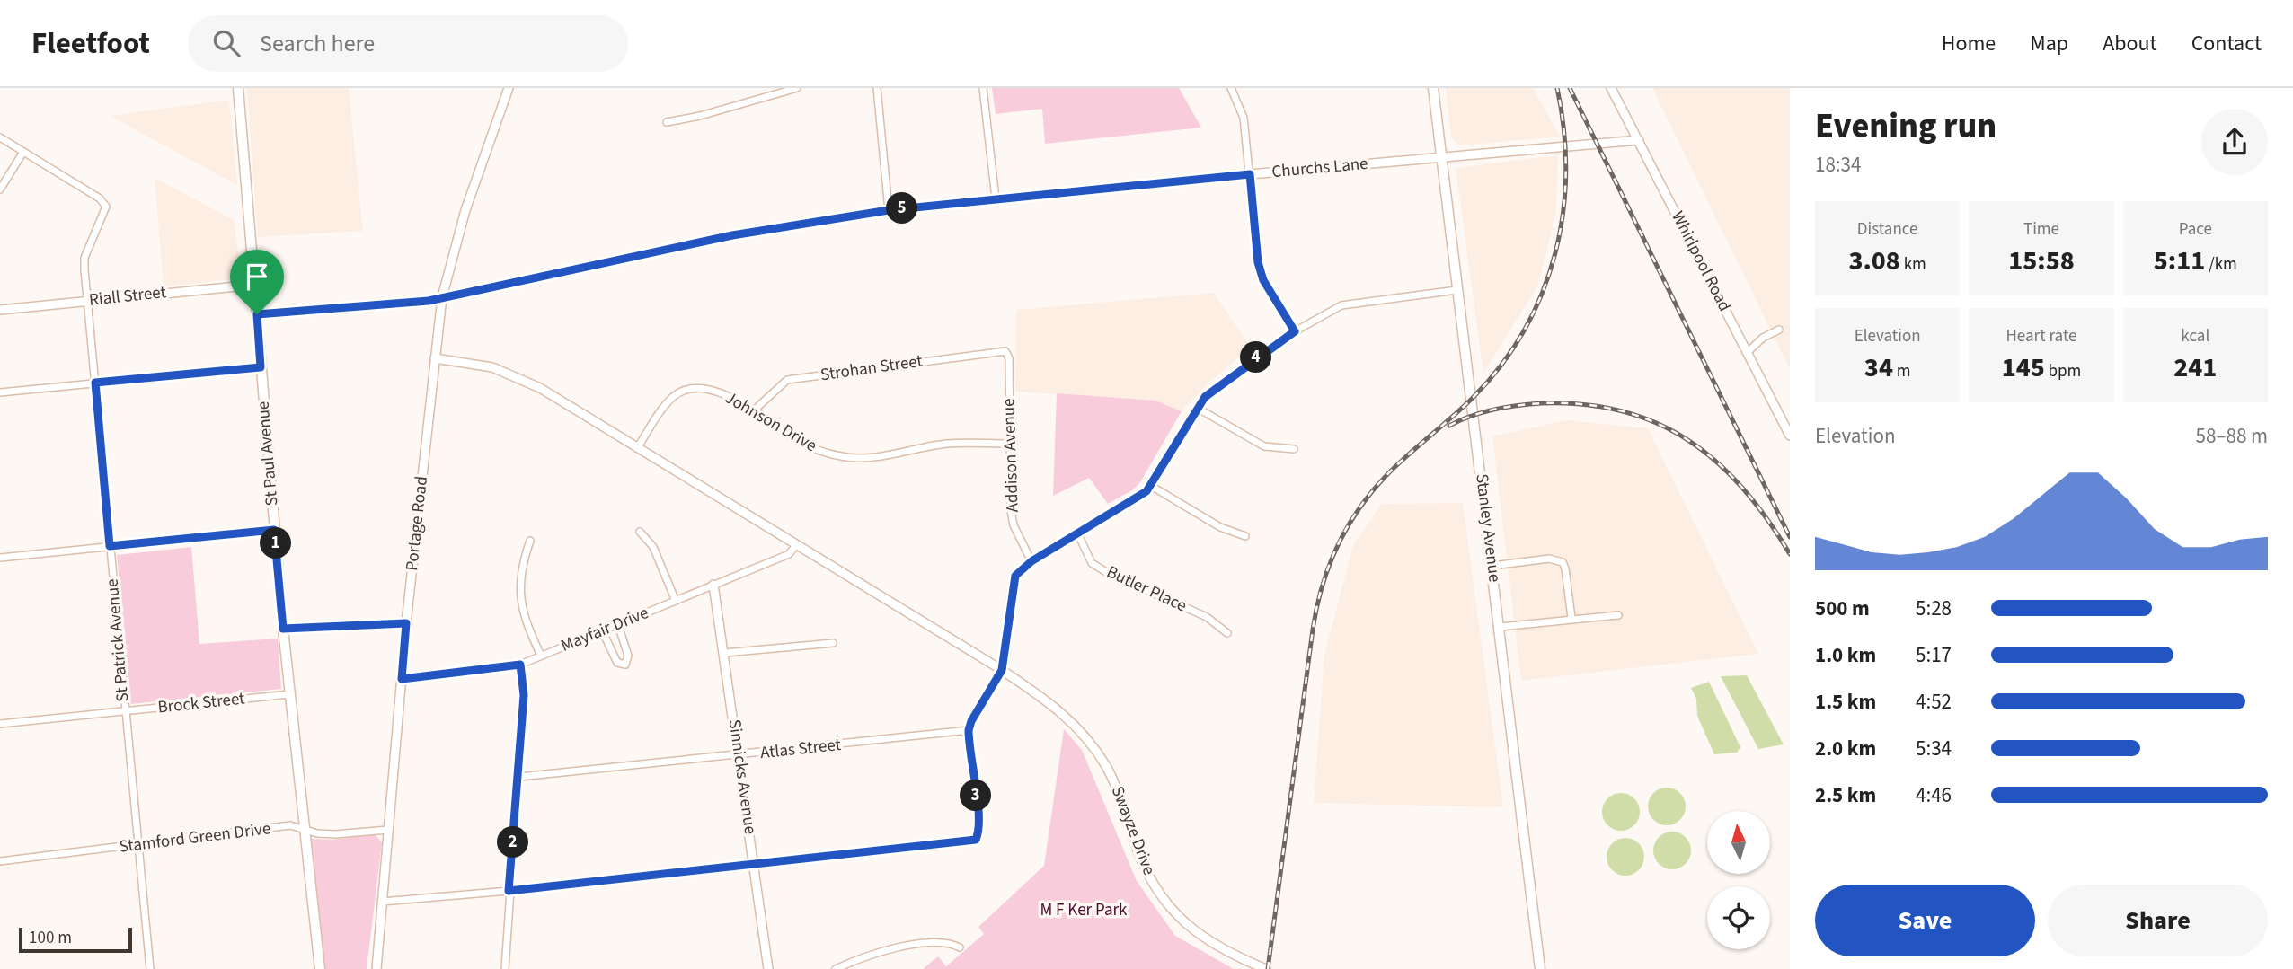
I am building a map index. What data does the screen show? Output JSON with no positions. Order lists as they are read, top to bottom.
{
  "streets": {
    "main road": ["St Paul Avenue", "Stanley Avenue"],
    "street": [
      "Churchs Lane",
      "Whirlpool Road",
      "Riall Street",
      "Strohan Street",
      "Johnson Drive",
      "Addison Avenue",
      "Portage Road",
      "Butler Place",
      "Mayfair Drive",
      "St Patrick Avenue",
      "Brock Street",
      "Atlas Street",
      "Sinnicks Avenue",
      "Swayze Drive",
      "Stamford Green Drive"
    ]
  },
  "crossings": [
    ["Churchs Lane", "Whirlpool Road"],
    ["Churchs Lane", "St Paul Avenue"],
    ["Churchs Lane", "Portage Road"],
    ["Churchs Lane", "Stanley Avenue"],
    ["Riall Street", "St Paul Avenue"],
    ["Riall Street", "St Patrick Avenue"],
    ["Strohan Street", "Johnson Drive"],
    ["Strohan Street", "Addison Avenue"],
    ["Johnson Drive", "Addison Avenue"],
    ["Johnson Drive", "Swayze Drive"],
    ["St Paul Avenue", "Brock Street"],
    ["St Paul Avenue", "Stamford Green Drive"],
    ["Portage Road", "Mayfair Drive"],
    ["Portage Road", "Swayze Drive"],
    ["Portage Road", "Stamford Green Drive"],
    ["Mayfair Drive", "Sinnicks Avenue"],
    ["Mayfair Drive", "Swayze Drive"],
    ["St Patrick Avenue", "Brock Street"],
    ["St Patrick Avenue", "Stamford Green Drive"],
    ["Atlas Street", "Sinnicks Avenue"]
  ],
  "parks": ["M F Ker Park"],
  "scale_bar": "100 m",
  "north": "top",
  "page": {
    "header": "Fleetfoot",
    "search": "Search here",
    "nav": [
      "Home",
      "Map",
      "About",
      "Contact"
    ],
    "heading": ["Evening run", "18:34"],
    "pins": [
      "5",
      "4",
      "1",
      "3",
      "2"
    ],
    "stats": [
      ["Distance", "3.08 km"],
      ["Time", "15:58"],
      ["Pace", "5:11 /km"],
      ["Elevation", "34 m"],
      ["Heart rate", "145 bpm"],
      ["kcal", "241"]
    ],
    "chart": ["Elevation", "58–88 m"],
    "list": [
      {
        "name": "500 m",
        "note": "5:28"
      },
      {
        "name": "1.0 km",
        "note": "5:17"
      },
      {
        "name": "1.5 km",
        "note": "4:52"
      },
      {
        "name": "2.0 km",
        "note": "5:34"
      },
      {
        "name": "2.5 km",
        "note": "4:46"
      }
    ],
    "buttons": ["Save", "Share"],
    "scale": "100 m"
  }
}
